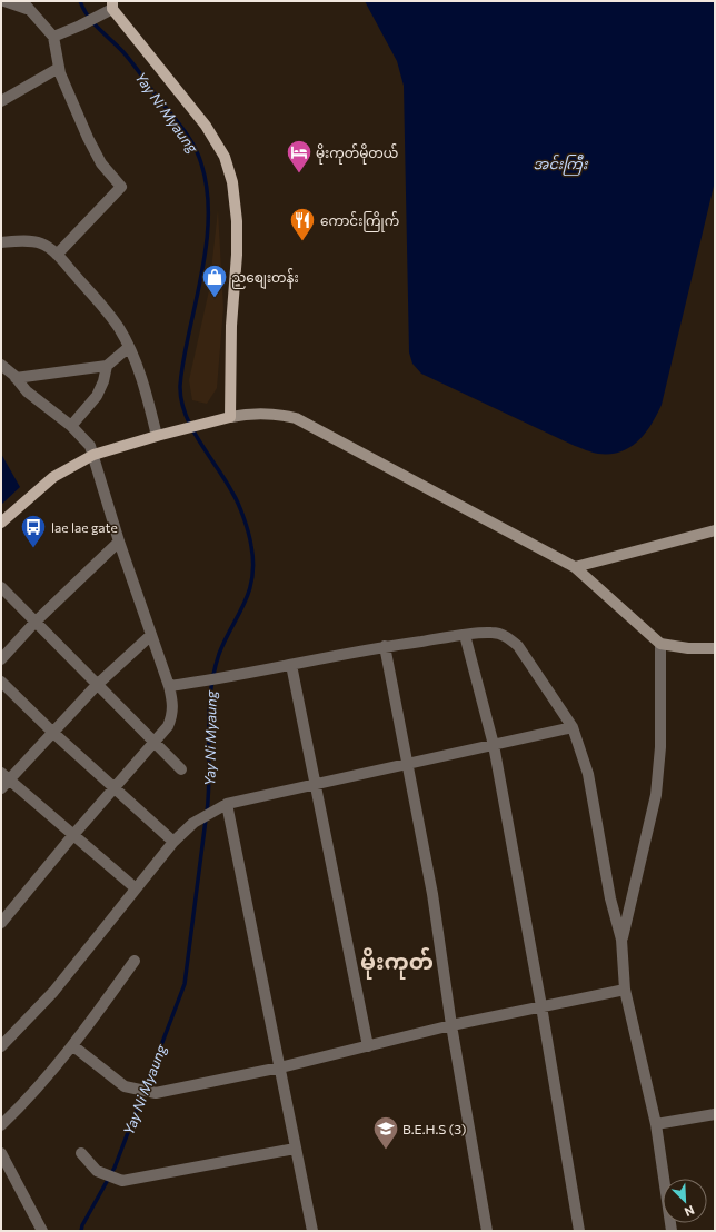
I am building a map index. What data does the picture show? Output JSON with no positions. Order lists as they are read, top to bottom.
{
  "districts": ["မိုးကုတ်"],
  "water": ["Yay Ni Myaung", "အင်းကြီး"],
  "places": {
    "hotel": ["မိုးကုတ်မိုတယ်"],
    "restaurant": ["ကောင်းကြိုက်"],
    "shop": ["ညစျေးတန်း"],
    "bus stop": ["lae lae gate"],
    "school or university": ["B.E.H.S (3)"]
  },
  "north": "bottom right"
}
